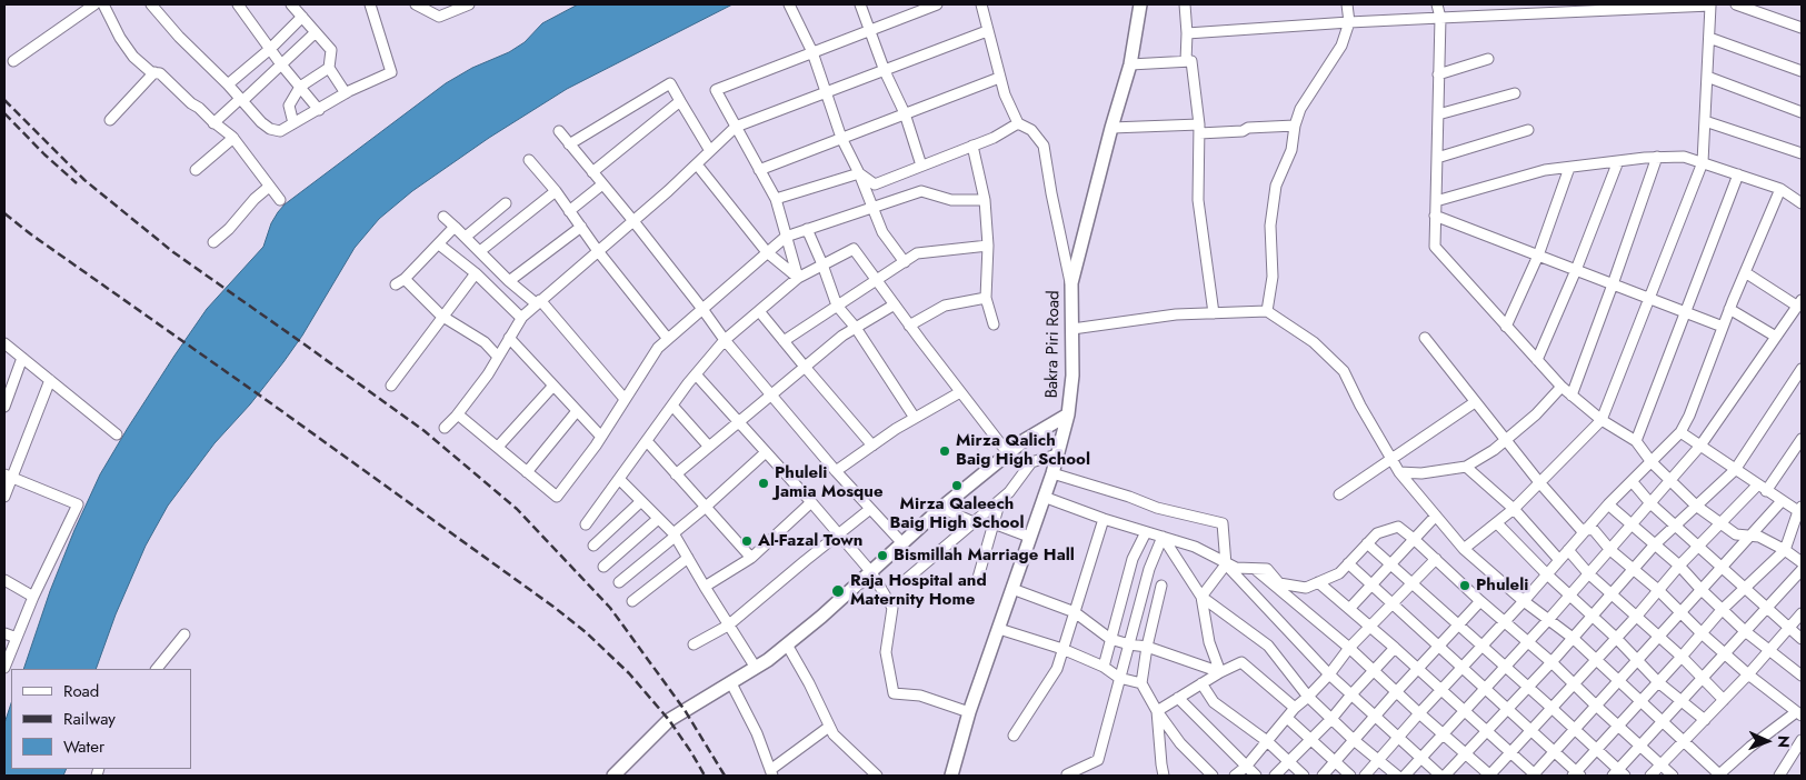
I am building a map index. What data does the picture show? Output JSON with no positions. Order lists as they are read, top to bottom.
{
  "streets": {
    "street": ["Bakra Piri Road"]
  },
  "places": [
    "Mirza Qalich Baig High School",
    "Phuleli Jamia Mosque",
    "Mirza Qaleech Baig High School",
    "Al-Fazal Town",
    "Bismillah Marriage Hall",
    "Phuleli",
    "Raja Hospital and Maternity Home"
  ],
  "legend": ["Road", "Railway", "Water"],
  "north": "right"
}
